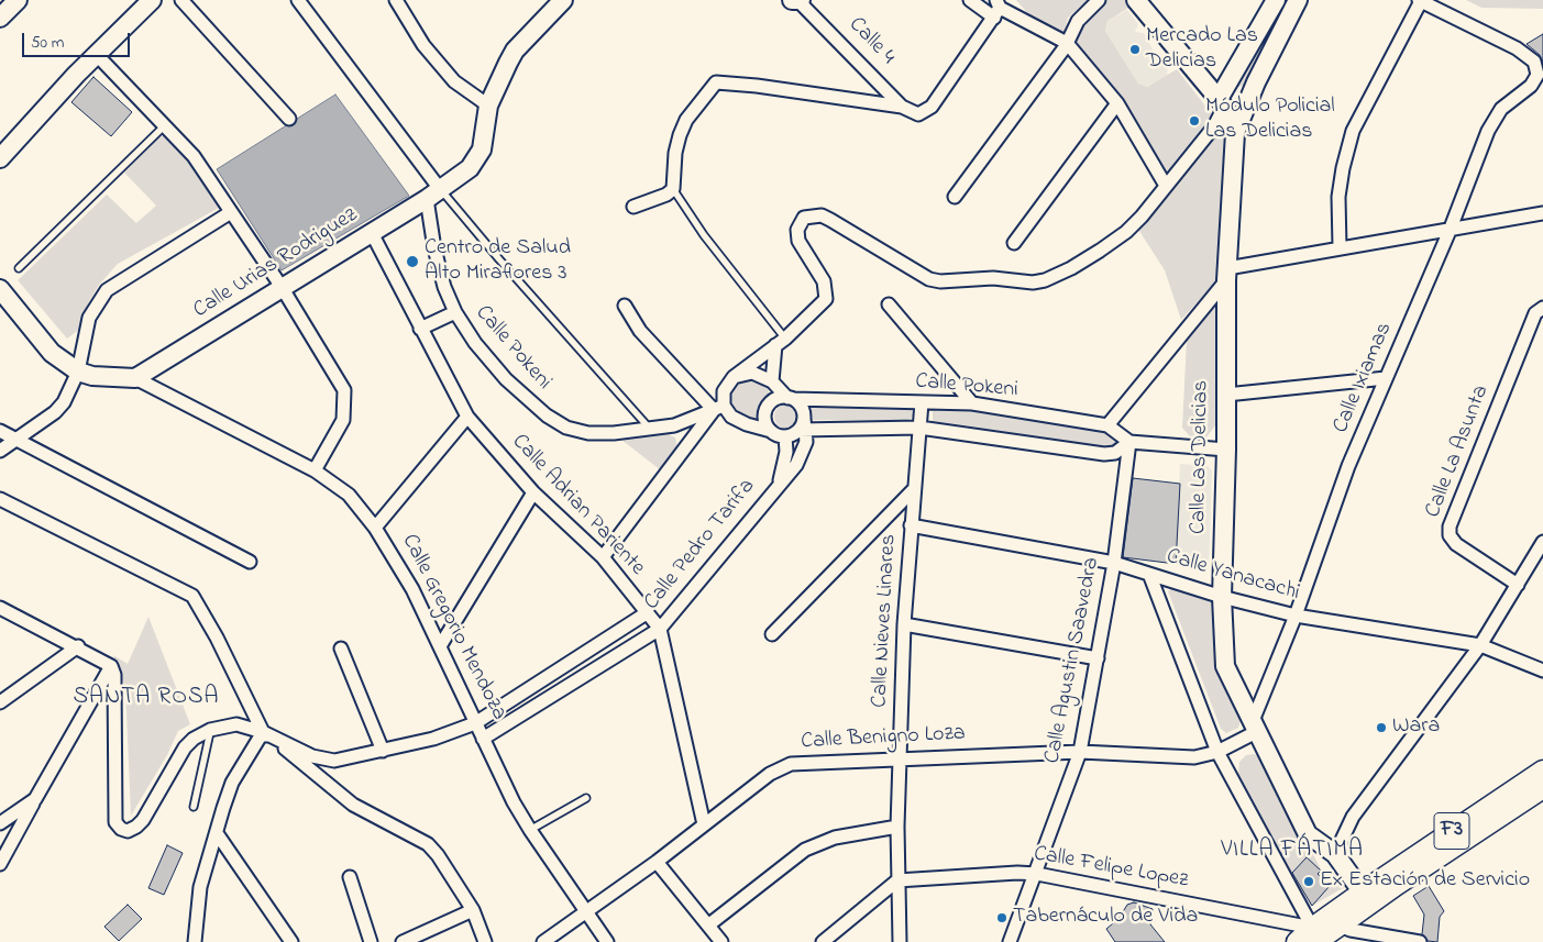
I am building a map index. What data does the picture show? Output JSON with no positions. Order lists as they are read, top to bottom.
{
  "streets": {
    "main road": ["F3"],
    "street": [
      "Calle 4",
      "Calle Urias Rodriguez",
      "Calle Pokeni",
      "Calle Ixiamas",
      "Calle La Asunta",
      "Calle Las Delicias",
      "Calle Adrian Pariente",
      "Calle Pedro Tarifa",
      "Calle Yanacachi",
      "Calle Nieves Linares",
      "Calle Gregorio Mendoza",
      "Calle Agustin Saavedra",
      "Calle Benigno Loza",
      "Calle Felipe Lopez"
    ]
  },
  "crossings": [
    ["Calle Urias Rodriguez", "Calle Pokeni"],
    ["Calle Urias Rodriguez", "Calle Adrian Pariente"],
    ["Calle Urias Rodriguez", "Calle Gregorio Mendoza"],
    ["Calle Pokeni", "Calle Pedro Tarifa"],
    ["Calle Pokeni", "Calle Nieves Linares"],
    ["Calle Pokeni", "Calle Agustin Saavedra"],
    ["Calle Ixiamas", "Calle Las Delicias"],
    ["Calle Ixiamas", "Calle Yanacachi"],
    ["Calle Las Delicias", "Calle Yanacachi"],
    ["Calle Las Delicias", "F3"],
    ["Calle Adrian Pariente", "Calle Pedro Tarifa"],
    ["Calle Adrian Pariente", "Calle Benigno Loza"],
    ["Calle Pedro Tarifa", "Calle Gregorio Mendoza"],
    ["Calle Yanacachi", "Calle Nieves Linares"],
    ["Calle Yanacachi", "Calle Agustin Saavedra"],
    ["Calle Nieves Linares", "Calle Benigno Loza"],
    ["Calle Nieves Linares", "Calle Felipe Lopez"],
    ["Calle Gregorio Mendoza", "Calle Benigno Loza"],
    ["Calle Agustin Saavedra", "Calle Benigno Loza"],
    ["Calle Agustin Saavedra", "Calle Felipe Lopez"],
    ["F3", "Calle Felipe Lopez"]
  ],
  "districts": ["SANTA ROSA", "VILLA FÁTIMA"],
  "places": [
    "Mercado Las Delicias",
    "Módulo Policial Las Delicias",
    "Centro de Salud Alto Miraflores 3",
    "Wara",
    "Ex Estación de Servicio",
    "Tabernáculo de Vida"
  ],
  "scale_bar": "50 m"
}
